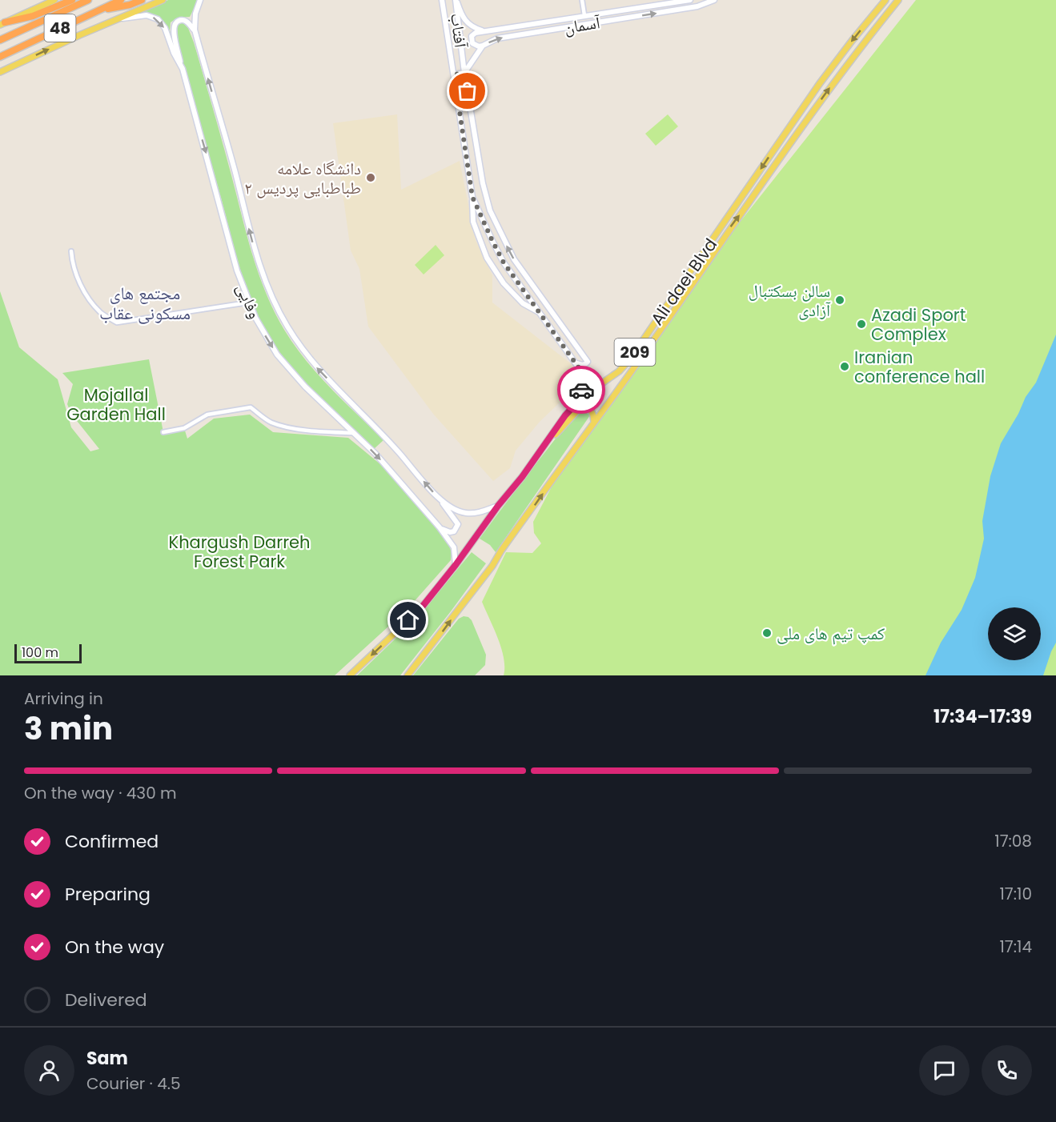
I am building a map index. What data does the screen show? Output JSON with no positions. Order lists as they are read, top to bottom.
{
  "streets": {
    "highway": ["48"],
    "main road": ["Ali daei Blvd", "209"],
    "street": ["آسمان", "آفتاب", "وفایی"]
  },
  "crossings": [
    ["آفتاب", "Ali daei Blvd"],
    ["Ali daei Blvd", "وفایی"]
  ],
  "districts": ["مجتمع های مسکونی عقاب"],
  "parks": ["Mojallal Garden Hall", "Khargush Darreh Forest Park"],
  "places": [
    "دانشگاه علامه طباطبایی پردیس ۲",
    "سالن بسکتبال آزادی",
    "Azadi Sport Complex",
    "Iranian conference hall",
    "کمپ تیم های ملی"
  ],
  "scale_bar": "100 m",
  "page": {
    "scale": "100 m",
    "heading": ["3 min", "Arriving in", "17:34–17:39"],
    "panel": ["Sam", "Courier · 4.5"],
    "bar": "On the way · 430 m",
    "list": [
      ["Confirmed", "17:08"],
      ["Preparing", "17:10"],
      ["On the way", "17:14"],
      "Delivered"
    ]
  }
}
